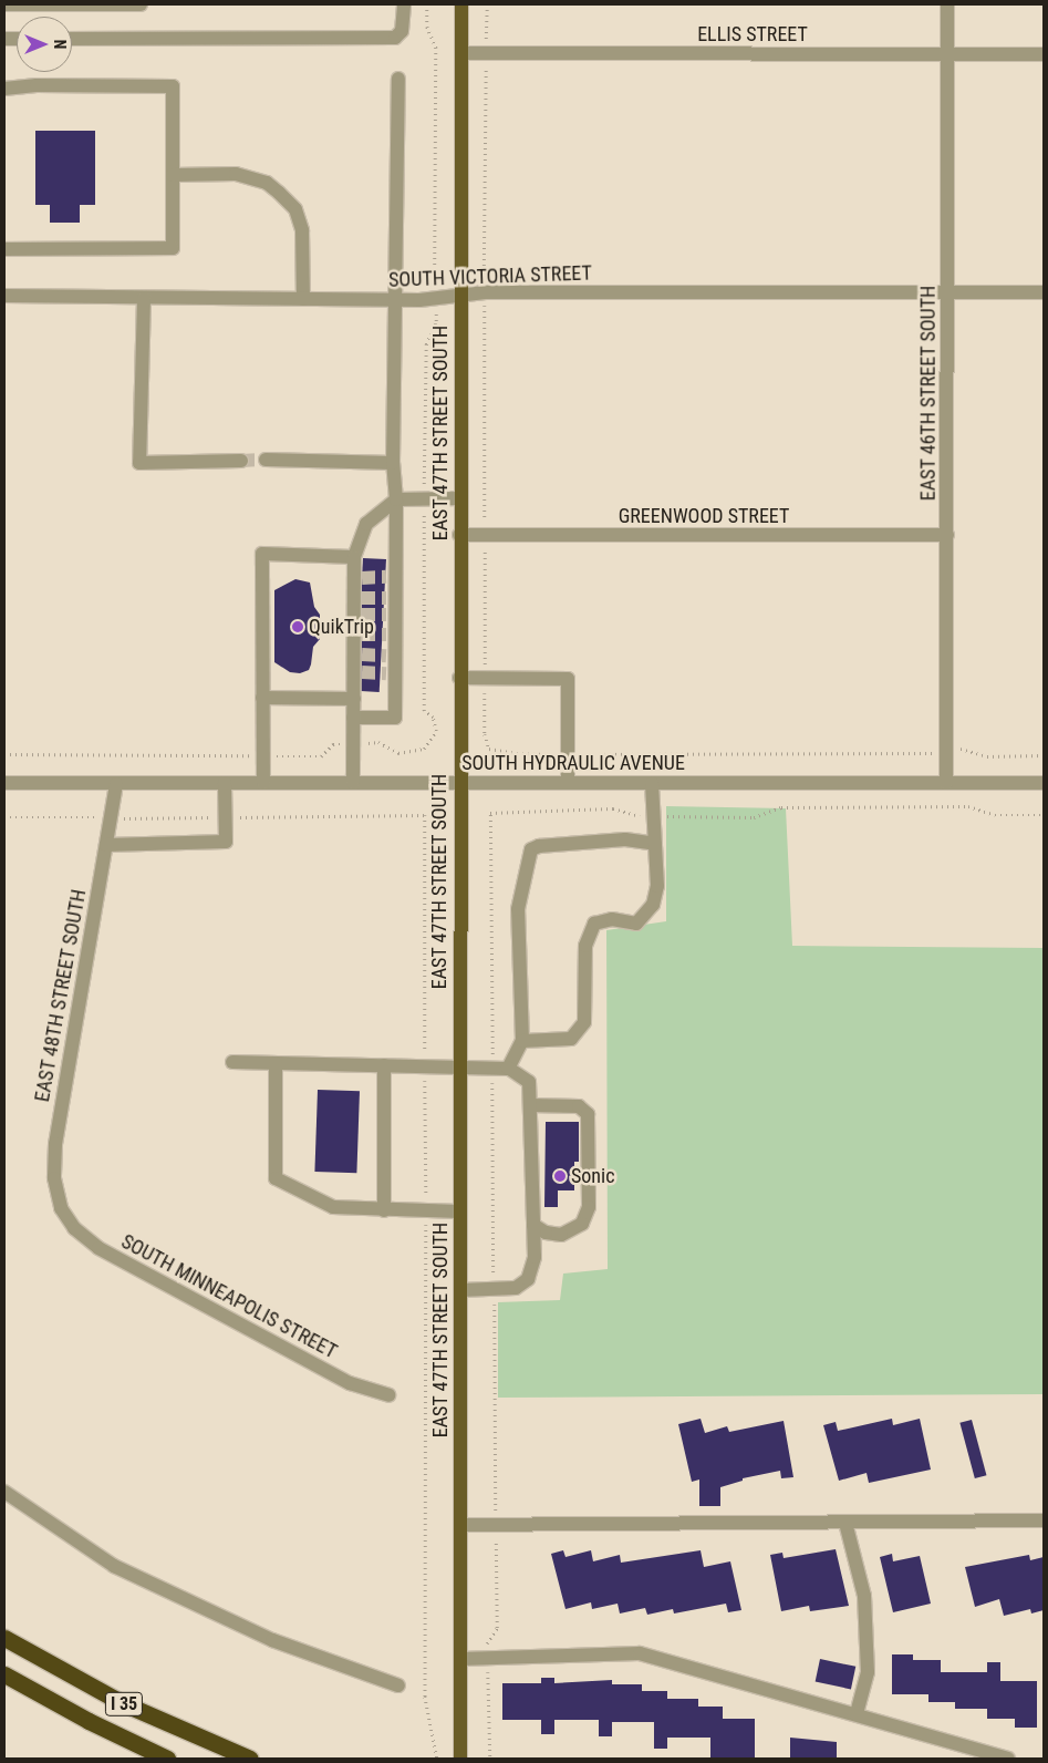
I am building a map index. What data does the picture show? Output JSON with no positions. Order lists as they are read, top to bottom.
{
  "streets": {
    "highway": ["I 35"],
    "main road": ["EAST 47TH STREET SOUTH"],
    "street": [
      "ELLIS STREET",
      "SOUTH VICTORIA STREET",
      "EAST 46TH STREET SOUTH",
      "GREENWOOD STREET",
      "SOUTH HYDRAULIC AVENUE",
      "EAST 48TH STREET SOUTH",
      "SOUTH MINNEAPOLIS STREET"
    ]
  },
  "crossings": [
    ["ELLIS STREET", "EAST 46TH STREET SOUTH"],
    ["ELLIS STREET", "EAST 47TH STREET SOUTH"],
    ["SOUTH VICTORIA STREET", "EAST 46TH STREET SOUTH"],
    ["SOUTH VICTORIA STREET", "EAST 47TH STREET SOUTH"],
    ["EAST 46TH STREET SOUTH", "GREENWOOD STREET"],
    ["EAST 46TH STREET SOUTH", "SOUTH HYDRAULIC AVENUE"],
    ["EAST 47TH STREET SOUTH", "GREENWOOD STREET"],
    ["EAST 47TH STREET SOUTH", "SOUTH HYDRAULIC AVENUE"],
    ["SOUTH HYDRAULIC AVENUE", "EAST 48TH STREET SOUTH"],
    ["EAST 48TH STREET SOUTH", "SOUTH MINNEAPOLIS STREET"]
  ],
  "places": ["QuikTrip", "Sonic"],
  "north": "right"
}
